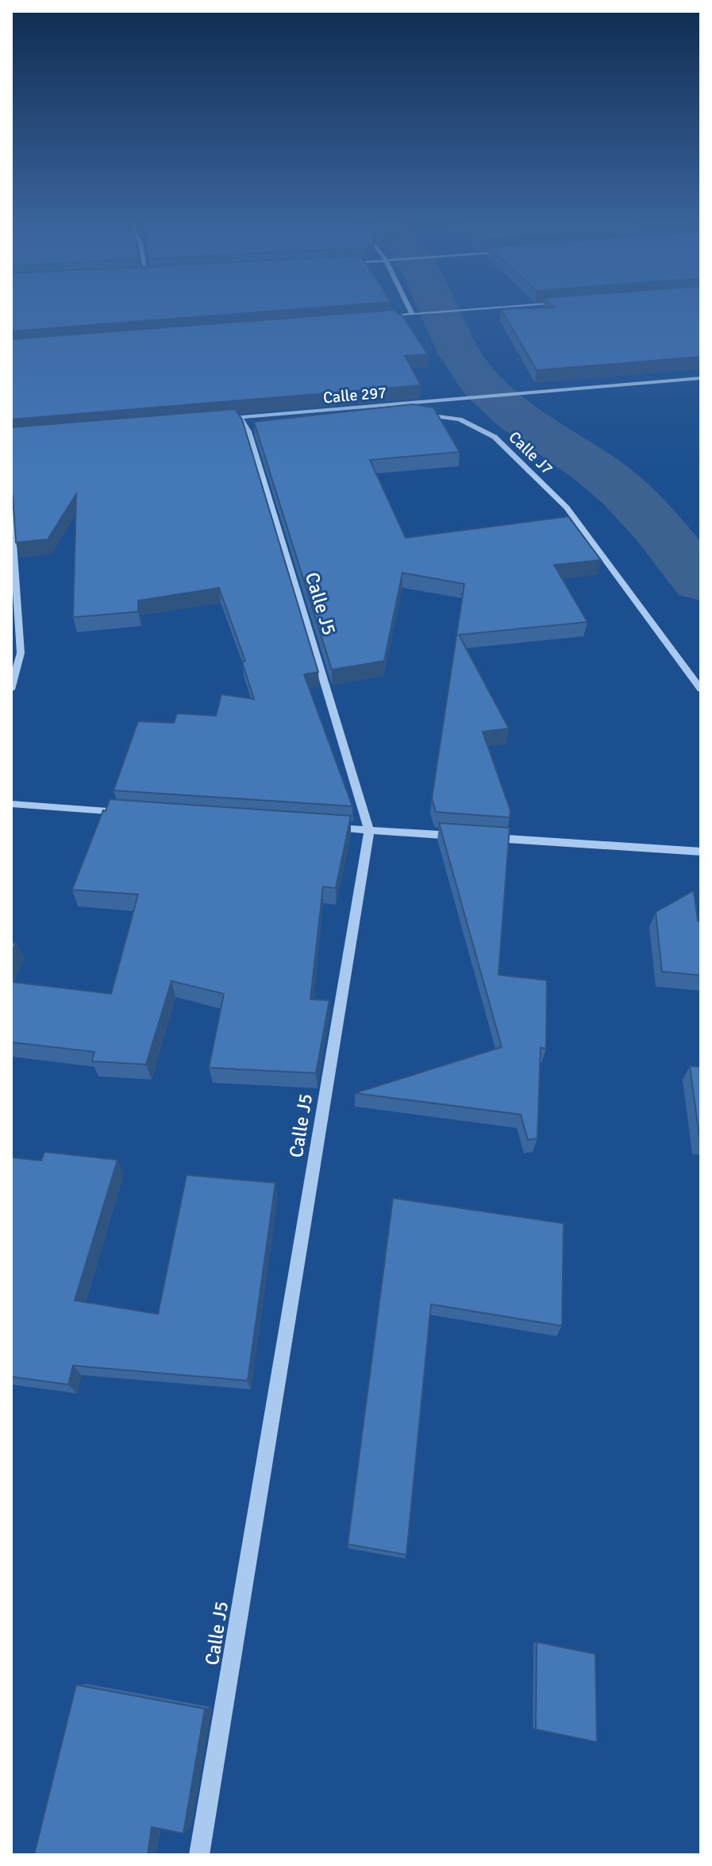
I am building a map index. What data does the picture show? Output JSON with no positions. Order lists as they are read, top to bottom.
{
  "streets": {
    "street": ["Calle 297", "Calle J7", "Calle J5"]
  },
  "crossings": [
    ["Calle 297", "Calle J5"]
  ]
}
